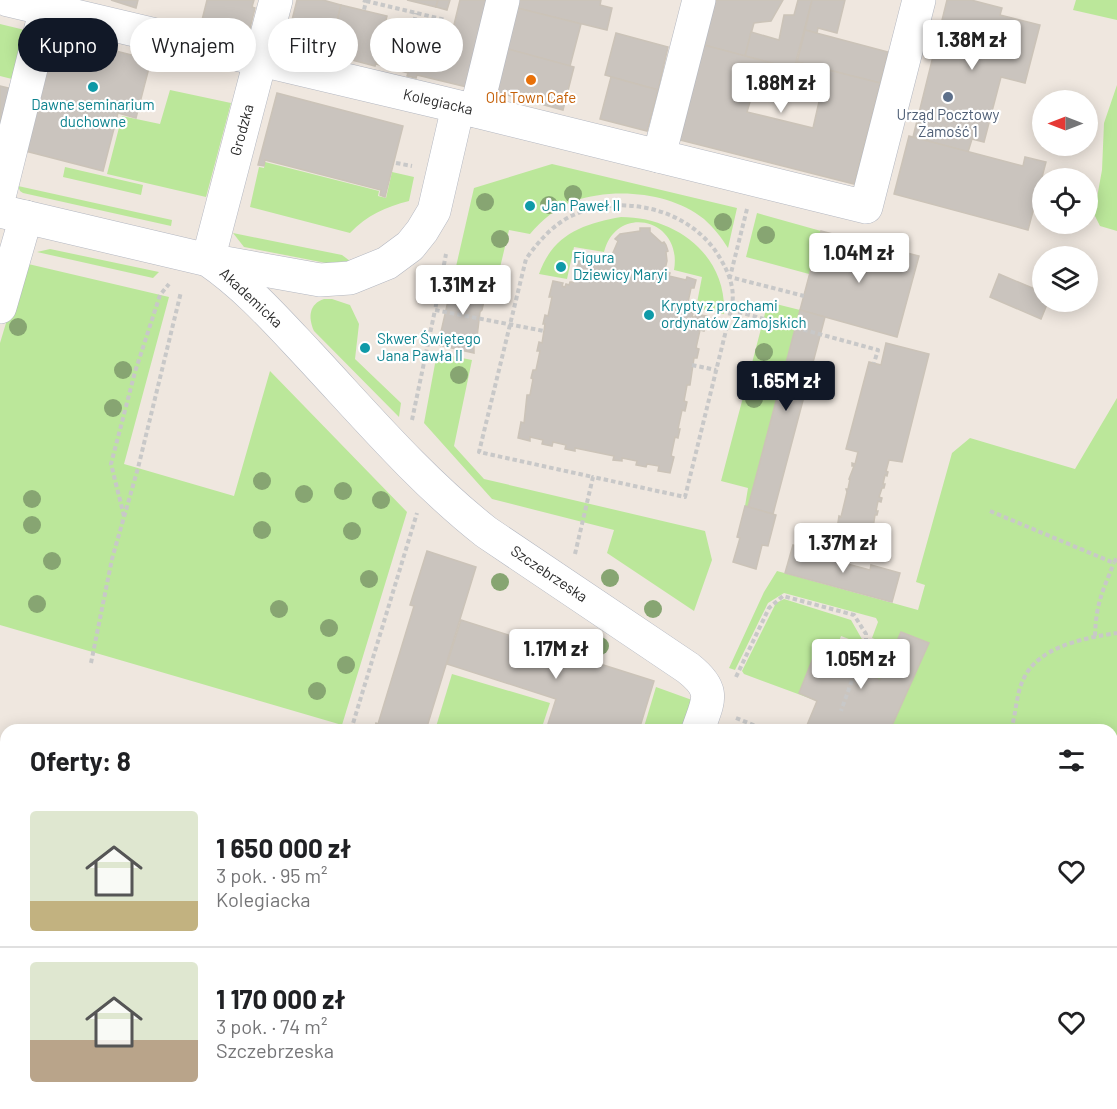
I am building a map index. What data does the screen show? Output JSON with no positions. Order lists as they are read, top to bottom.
{
  "streets": {
    "street": [
      "Kolegiacka",
      "Grodzka",
      "Akademicka",
      "Szczebrzeska"
    ]
  },
  "crossings": [
    ["Kolegiacka", "Grodzka"],
    ["Grodzka", "Akademicka"],
    ["Akademicka", "Szczebrzeska"]
  ],
  "places": [
    "Old Town Cafe",
    "Dawne seminarium duchowne",
    "Urząd Pocztowy Zamość 1",
    "Jan Paweł II",
    "Figura Dziewicy Maryi",
    "Krypty z prochami ordynatów Zamojskich",
    "Skwer Świętego Jana Pawła II"
  ],
  "north": "left",
  "page": {
    "chip": [
      "Kupno",
      "Wynajem",
      "Filtry",
      "Nowe"
    ],
    "price": [
      "1.38M zł",
      "1.88M zł",
      "1.04M zł",
      "1.31M zł",
      "1.65M zł",
      "1.37M zł",
      "1.17M zł",
      "1.05M zł"
    ],
    "heading": "Oferty: 8",
    "list": [
      {
        "name": "1 650 000 zł",
        "note": "3 pok. · 95 m² · Kolegiacka"
      },
      {
        "name": "1 170 000 zł",
        "note": "3 pok. · 74 m² · Szczebrzeska"
      }
    ]
  }
}
